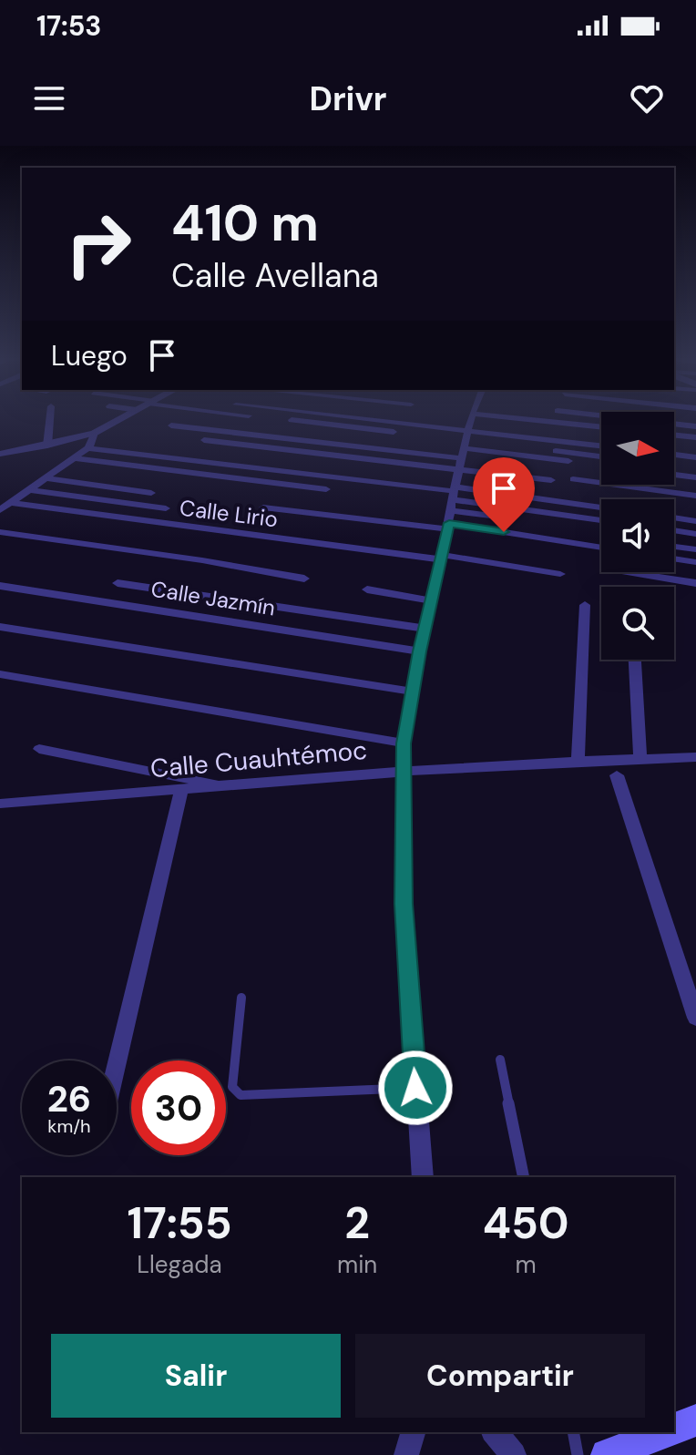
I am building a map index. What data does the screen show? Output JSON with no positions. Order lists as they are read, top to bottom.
{
  "streets": {
    "street": ["Calle Lirio", "Calle Jazmín", "Calle Cuauhtémoc"]
  },
  "north": "right",
  "page": {
    "status": "17:53",
    "header": "Drivr",
    "turn": ["410 m", "Calle Avellana"],
    "then": "Luego",
    "speed": "26 km/h",
    "limit": "30",
    "eta": [
      "17:55",
      "Llegada",
      "2",
      "min",
      "450",
      "m"
    ],
    "buttons": ["Salir", "Compartir"]
  }
}
